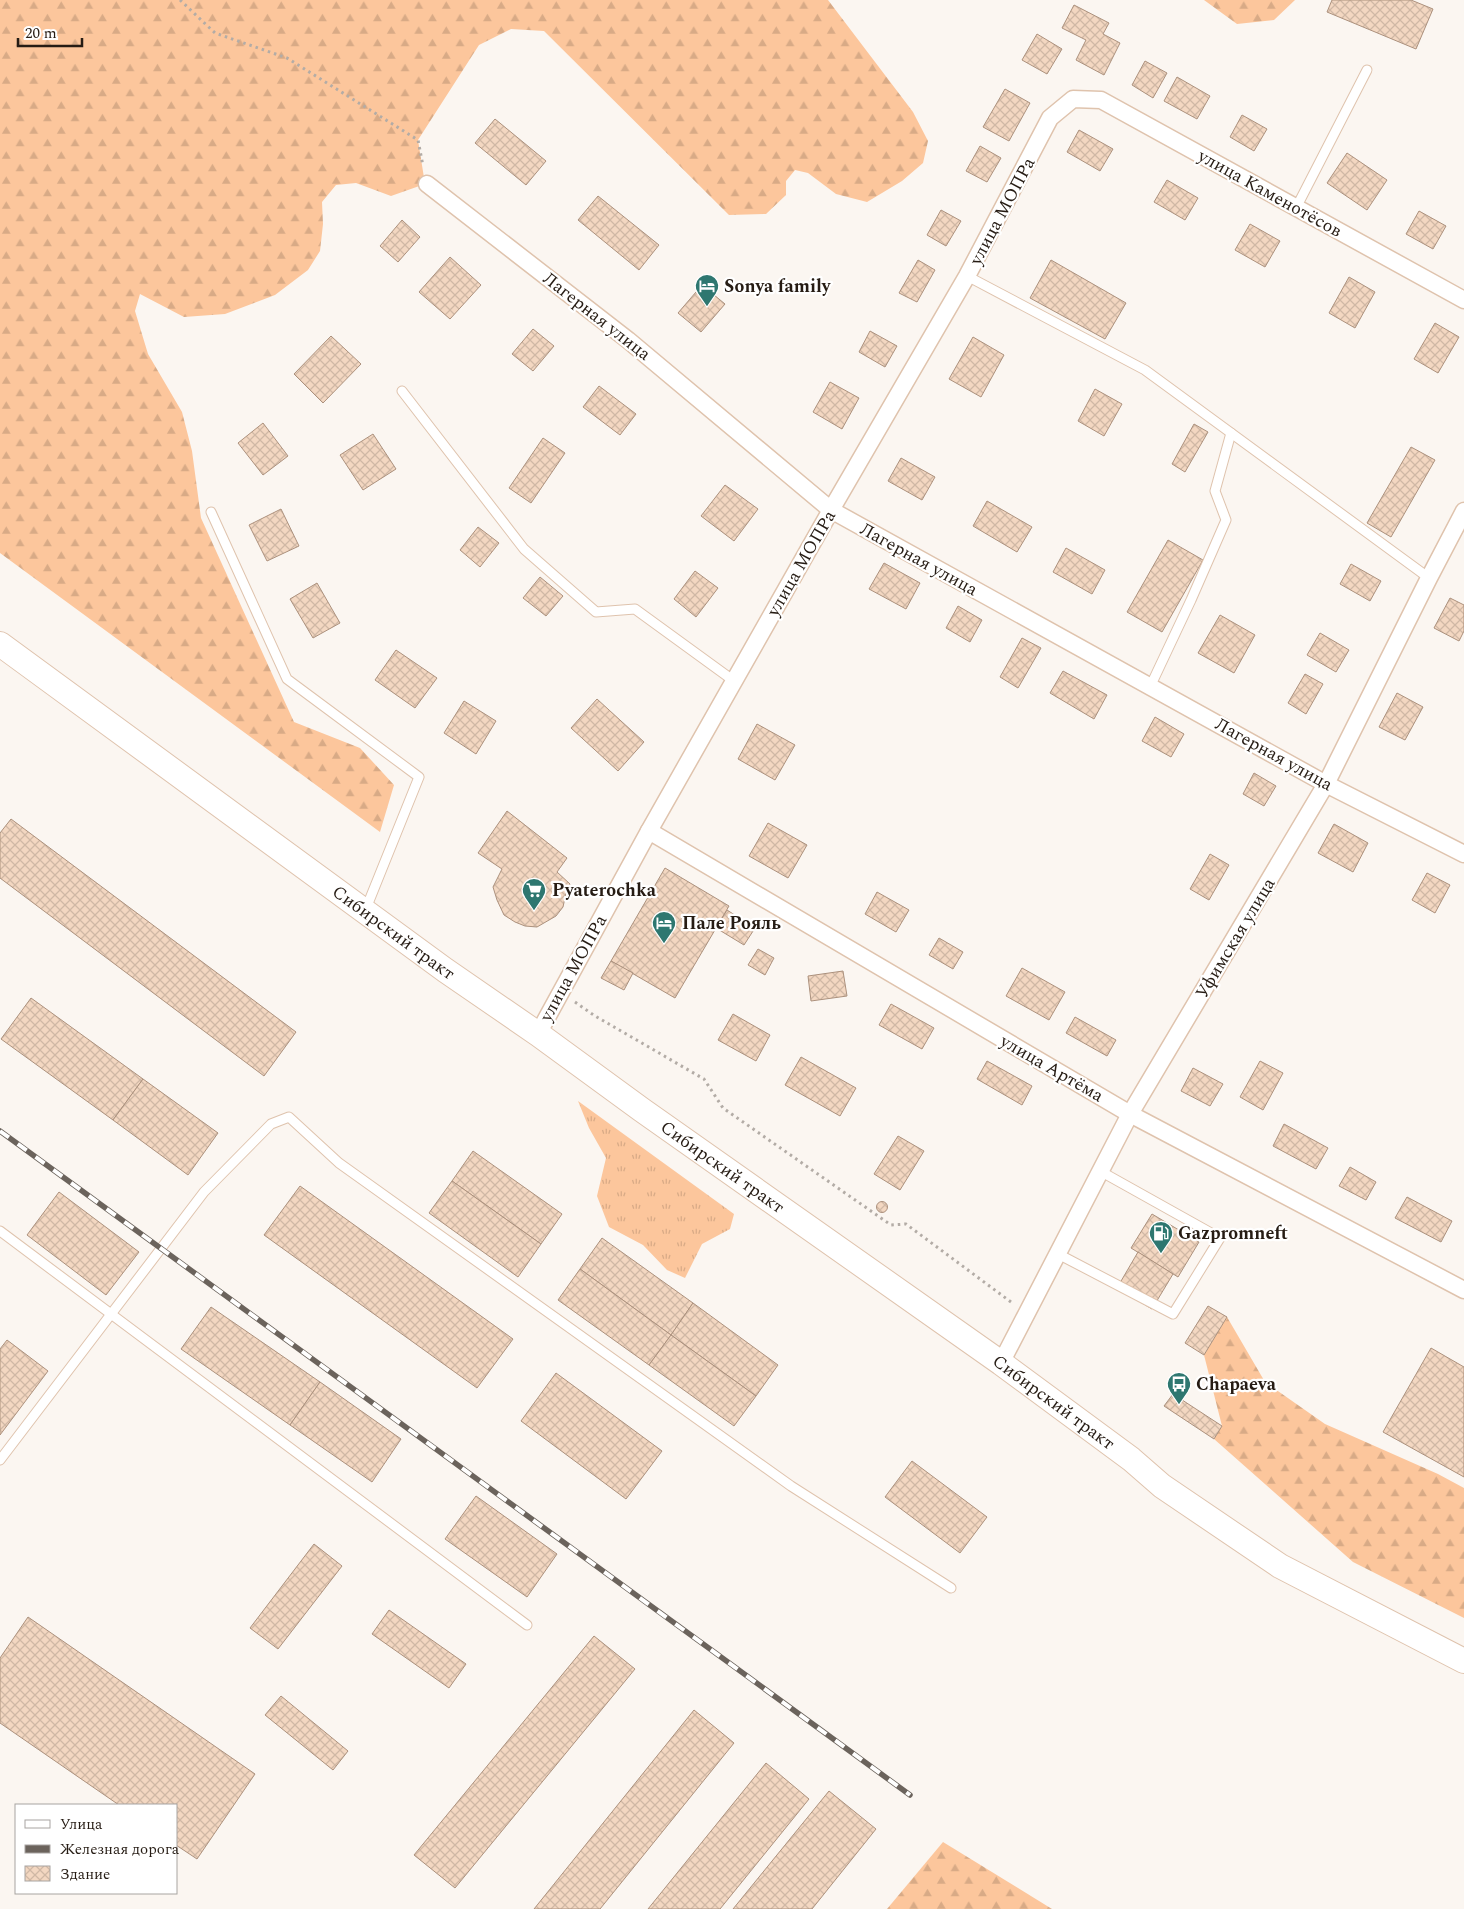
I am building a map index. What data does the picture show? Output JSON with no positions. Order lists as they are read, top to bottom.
{
  "streets": {
    "main road": ["Сибирский тракт"],
    "street": [
      "улица Каменотёсов",
      "улица МОПРа",
      "Лагерная улица",
      "Уфимская улица",
      "улица Артёма"
    ]
  },
  "crossings": [
    ["улица Каменотёсов", "улица МОПРа"],
    ["улица МОПРа", "Лагерная улица"],
    ["улица МОПРа", "Сибирский тракт"],
    ["улица МОПРа", "улица Артёма"],
    ["Лагерная улица", "Уфимская улица"],
    ["Сибирский тракт", "Уфимская улица"],
    ["Уфимская улица", "улица Артёма"]
  ],
  "places": {
    "hotel": ["Sonya family", "Пале Рояль"],
    "supermarket": ["Pyaterochka"],
    "fuel station": ["Gazpromneft"],
    "bus stop": ["Chapaeva"]
  },
  "legend": ["Улица", "Железная дорога", "Здание"],
  "scale_bar": "20 m"
}
